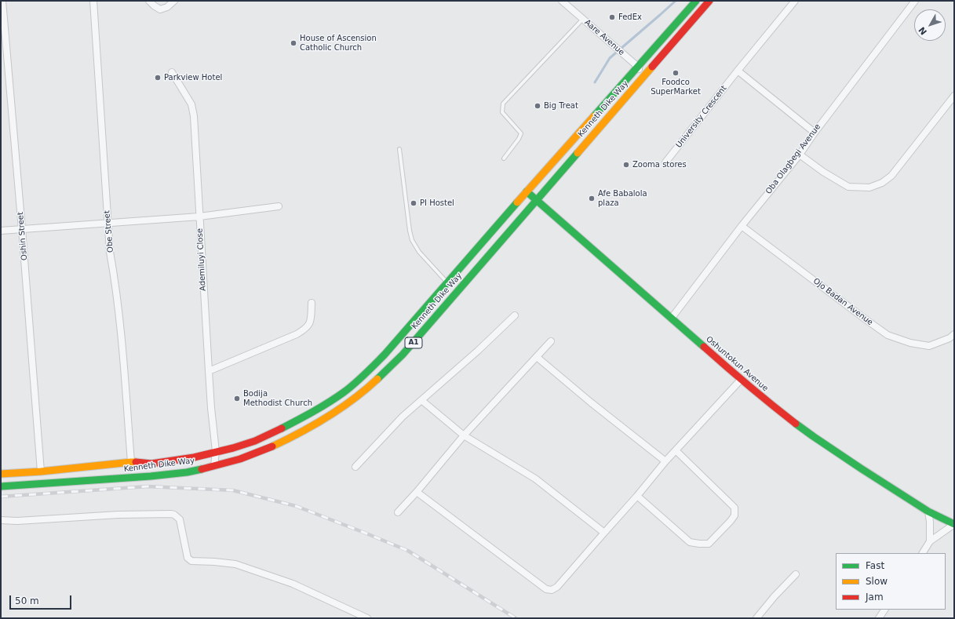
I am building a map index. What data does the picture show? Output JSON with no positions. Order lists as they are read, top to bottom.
{
  "streets": {
    "main road": ["Kenneth Dike Way", "A1", "Oshuntokun Avenue"],
    "street": [
      "Aare Avenue",
      "University Crescent",
      "Oba Olagbegi Avenue",
      "Obe Street",
      "Oshin Street",
      "Ademiluyi Close",
      "Ojo Badan Avenue"
    ]
  },
  "crossings": [
    ["Aare Avenue", "Kenneth Dike Way"],
    ["Kenneth Dike Way", "Obe Street"],
    ["Kenneth Dike Way", "Oshin Street"],
    ["Kenneth Dike Way", "Ademiluyi Close"],
    ["Kenneth Dike Way", "Oshuntokun Avenue"],
    ["Oba Olagbegi Avenue", "Ojo Badan Avenue"],
    ["Oba Olagbegi Avenue", "Oshuntokun Avenue"]
  ],
  "places": [
    "FedEx",
    "House of Ascension Catholic Church",
    "Foodco SuperMarket",
    "Parkview Hotel",
    "Big Treat",
    "Zooma stores",
    "Afe Babalola plaza",
    "PI Hostel",
    "Bodija Methodist Church"
  ],
  "legend": ["Fast", "Slow", "Jam"],
  "scale_bar": "50 m",
  "north": "bottom left"
}
